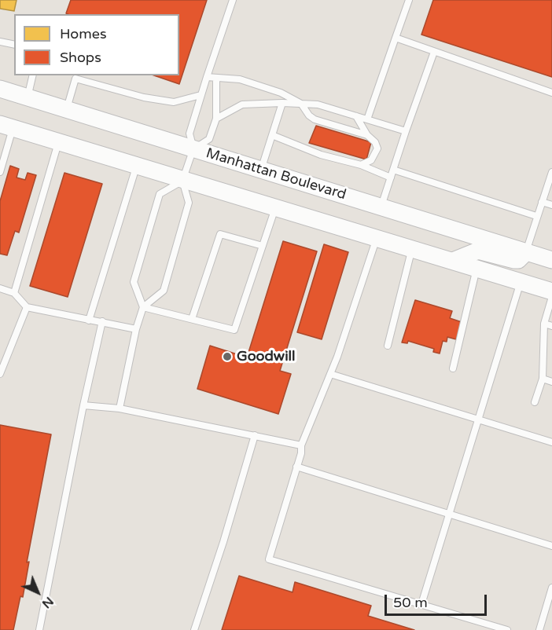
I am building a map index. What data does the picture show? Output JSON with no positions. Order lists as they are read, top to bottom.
{
  "streets": {
    "street": ["Manhattan Boulevard"]
  },
  "places": ["Goodwill"],
  "legend": ["Homes", "Shops"],
  "scale_bar": "50 m",
  "north": "bottom right"
}
